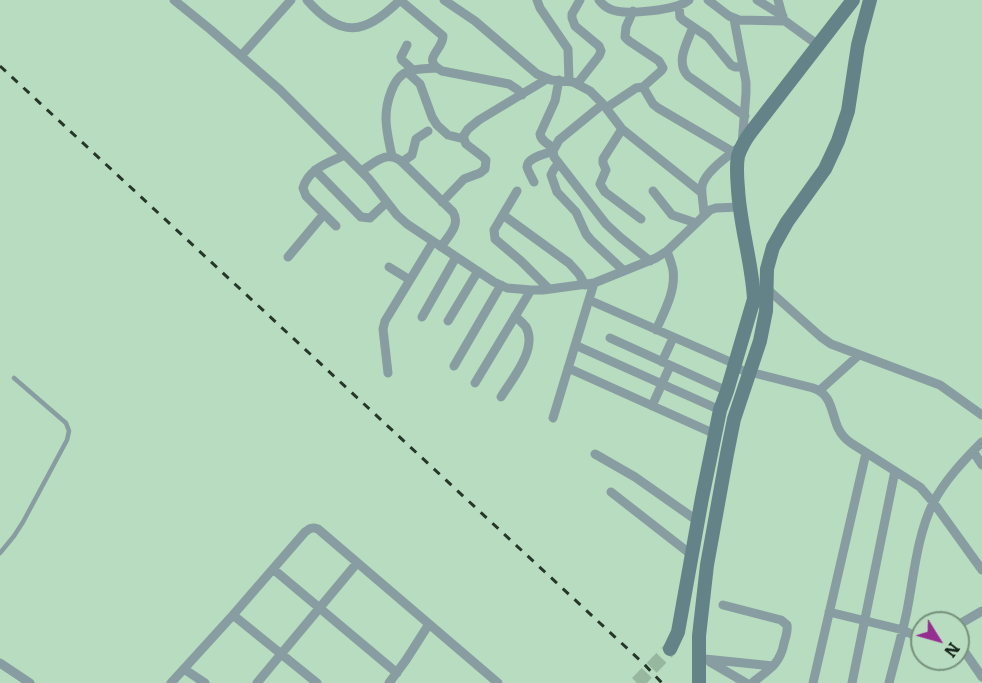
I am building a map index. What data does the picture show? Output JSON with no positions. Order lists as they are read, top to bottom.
{
  "north": "bottom right"
}
